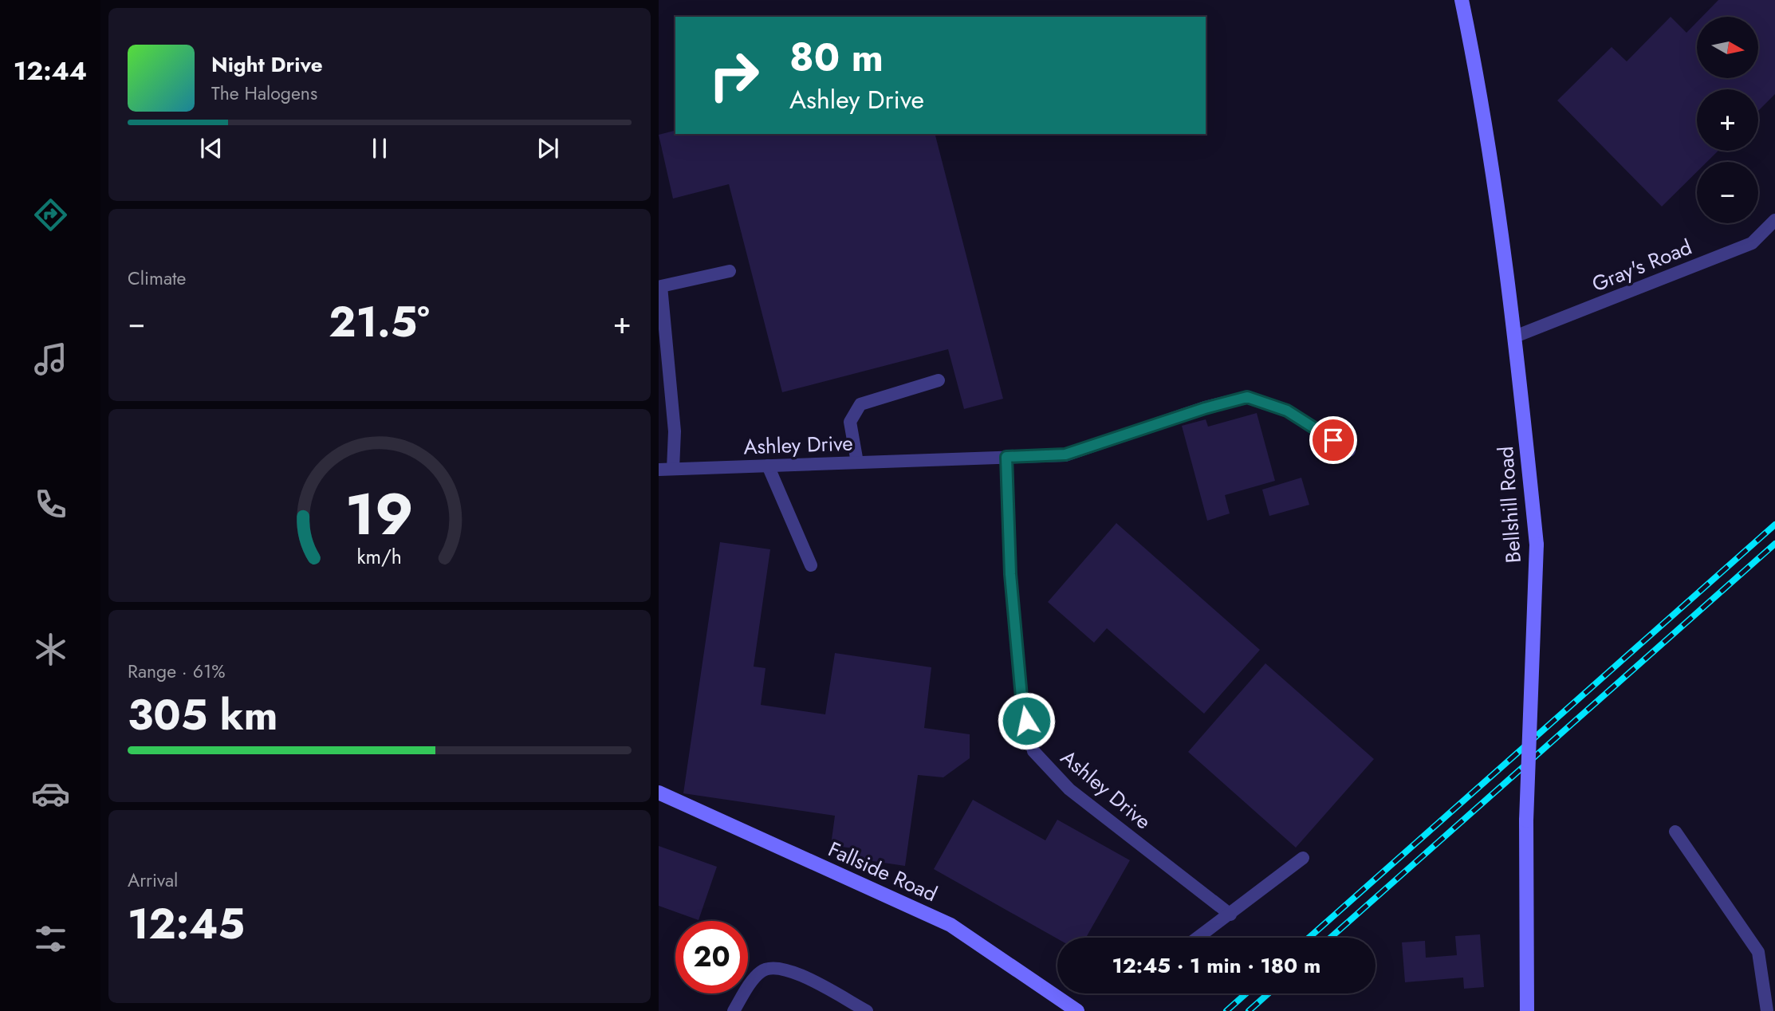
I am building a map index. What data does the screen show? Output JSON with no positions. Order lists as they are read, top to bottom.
{
  "streets": {
    "main road": ["Bellshill Road", "Fallside Road"],
    "lane": ["Gray's Road", "Ashley Drive"]
  },
  "crossings": [
    ["Gray's Road", "Bellshill Road"]
  ],
  "north": "right",
  "page": {
    "tabs": "12:44",
    "map_buttons": ["+", "−"],
    "turn": ["80 m", "Ashley Drive"],
    "song": ["Night Drive", "The Halogens"],
    "tile": [
      "Climate",
      ["Range · 61%", "305 km"],
      ["Arrival", "12:45"]
    ],
    "heat": ["−", "21.5°", "+"],
    "limit": "20",
    "trip": "12:45 · 1 min · 180 m",
    "gauge": ["19", "km/h"]
  }
}
